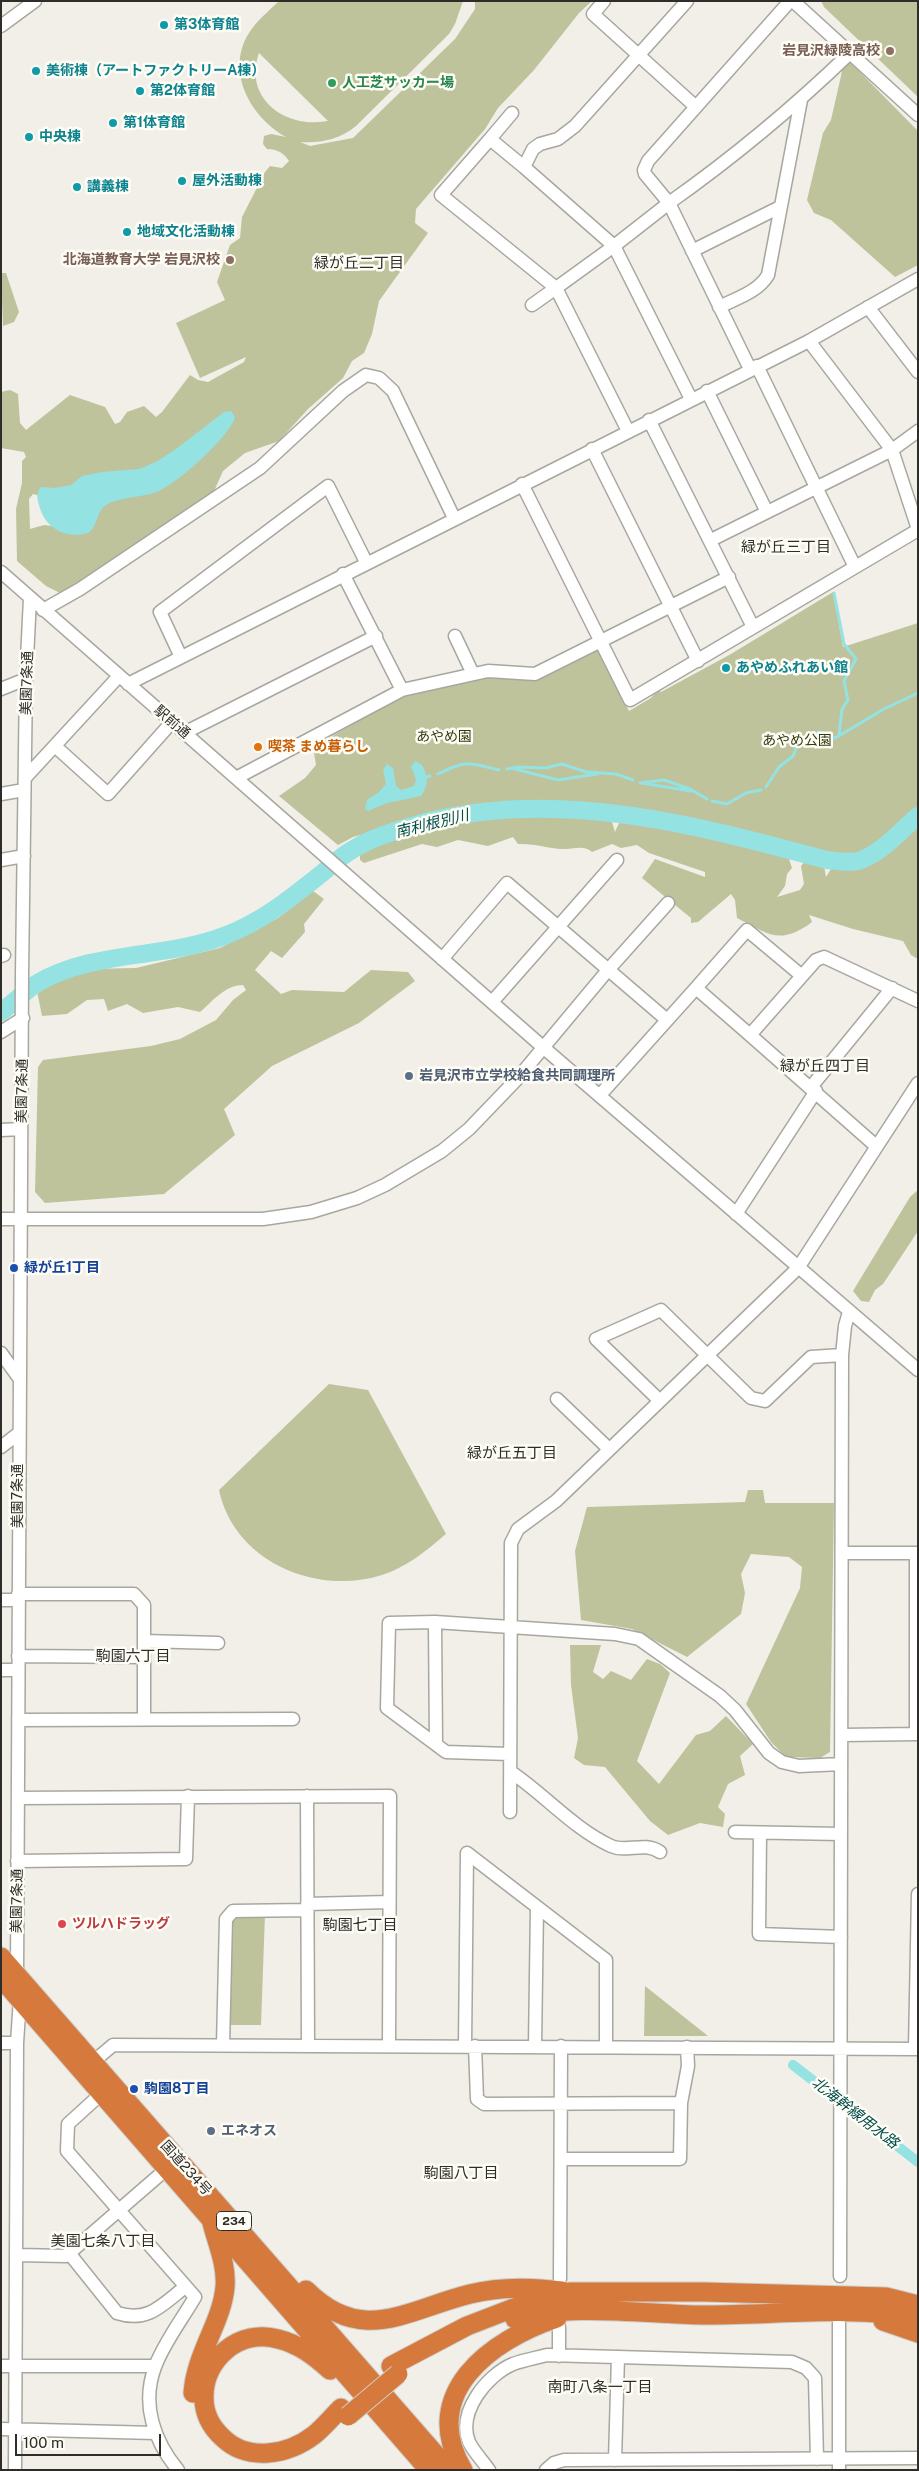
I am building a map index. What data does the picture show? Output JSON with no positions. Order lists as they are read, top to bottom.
{
  "streets": {
    "highway": ["国道234号", "234"],
    "street": ["美園7条通", "駅前通"]
  },
  "crossings": [
    ["美園7条通", "駅前通"],
    ["美園7条通", "国道234号"]
  ],
  "districts": [
    "緑が丘二丁目",
    "緑が丘三丁目",
    "緑が丘四丁目",
    "緑が丘五丁目",
    "駒園六丁目",
    "駒園七丁目",
    "駒園八丁目",
    "美園七条八丁目",
    "南町八条一丁目"
  ],
  "water": ["南利根別川", "北海幹線用水路"],
  "parks": ["あやめ園", "あやめ公園"],
  "places": [
    "第3体育館",
    "岩見沢緑陵高校",
    "美術棟（アートファクトリーA棟）",
    "人工芝サッカー場",
    "第2体育館",
    "第1体育館",
    "中央棟",
    "屋外活動棟",
    "講義棟",
    "地域文化活動棟",
    "北海道教育大学 岩見沢校",
    "あやめふれあい館",
    "喫茶 まめ暮らし",
    "岩見沢市立学校給食共同調理所",
    "緑が丘1丁目",
    "ツルハドラッグ",
    "駒園8丁目",
    "エネオス"
  ],
  "scale_bar": "100 m"
}
